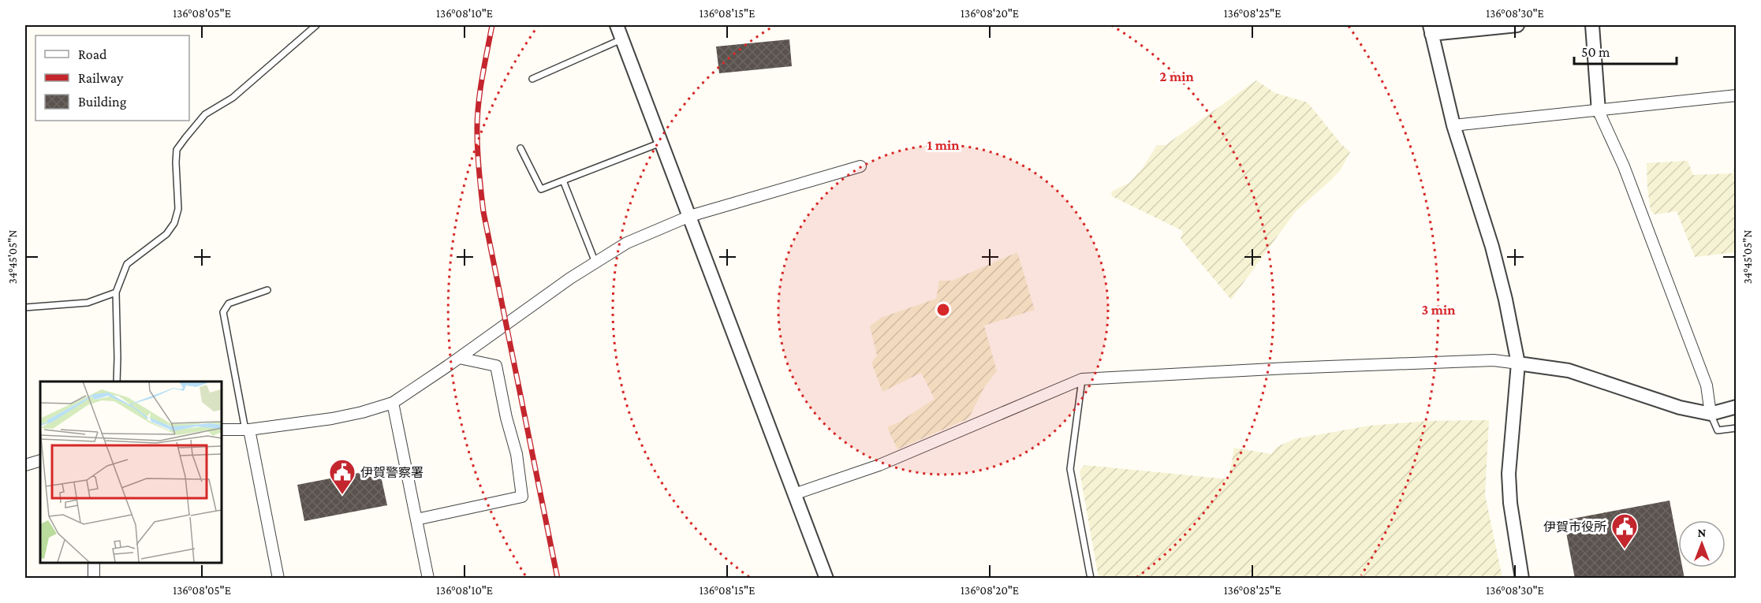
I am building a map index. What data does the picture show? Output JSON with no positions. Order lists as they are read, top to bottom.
{
  "places": {
    "public building": ["伊賀警察署", "伊賀市役所"]
  },
  "legend": ["Road", "Railway", "Building"],
  "scale_bar": "50 m",
  "north": "top",
  "coordinates": [
    "136°08'05\"E",
    "136°08'10\"E",
    "136°08'15\"E",
    "136°08'20\"E",
    "136°08'25\"E",
    "136°08'30\"E",
    "34°45'05\"N"
  ],
  "rings": ["2 min", "1 min", "3 min"]
}
